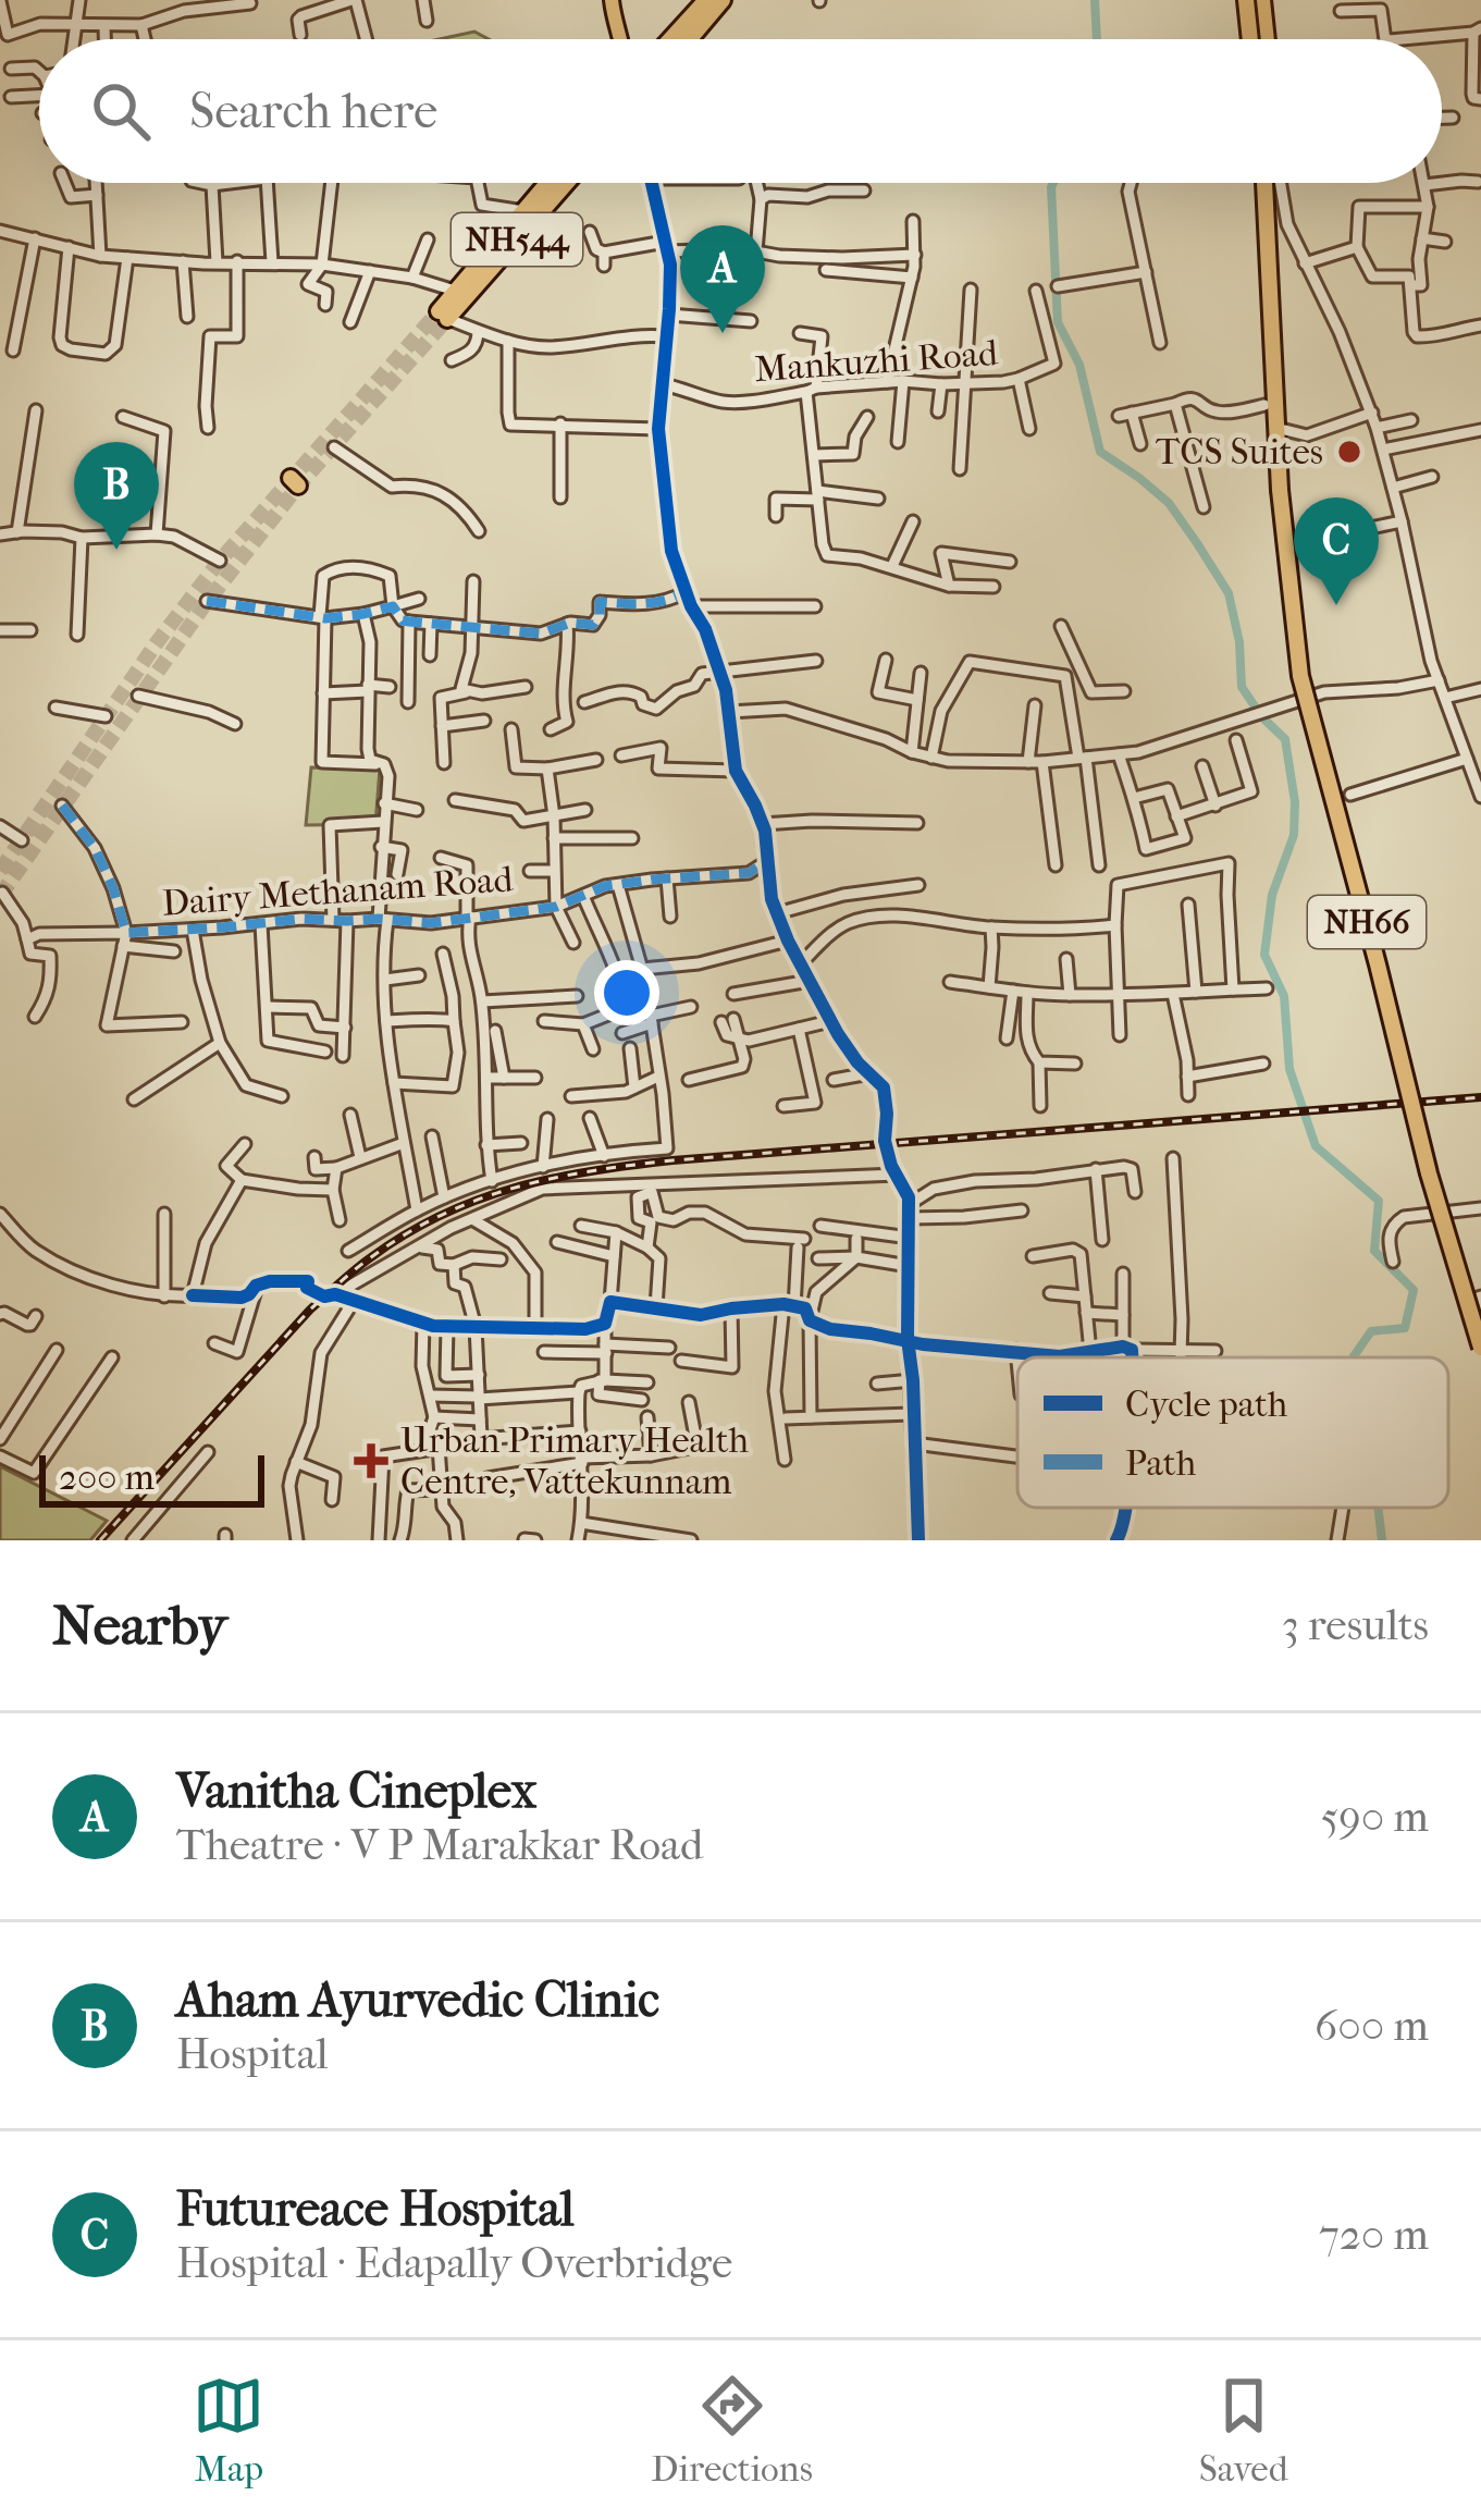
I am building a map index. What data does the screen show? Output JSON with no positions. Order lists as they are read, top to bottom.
{
  "streets": {
    "highway": ["NH544", "NH66"],
    "street": ["Mankuzhi Road", "Dairy Methanam Road"]
  },
  "places": {
    "other": ["TCS Suites"],
    "health": ["Urban Primary Health Centre, Vattekunnam"]
  },
  "legend": ["Cycle path", "Path"],
  "scale_bar": "200 m",
  "page": {
    "search": "Search here",
    "pins": ["A", "B", "C"],
    "scale": "200 m",
    "heading": ["Nearby", "3 results"],
    "list": [
      {
        "mark": "A",
        "name": "Vanitha Cineplex",
        "note": "Theatre · V P Marakkar Road",
        "value": "590 m"
      },
      {
        "mark": "B",
        "name": "Aham Ayurvedic Clinic",
        "note": "Hospital",
        "value": "600 m"
      },
      {
        "mark": "C",
        "name": "Futureace Hospital",
        "note": "Hospital · Edapally Overbridge",
        "value": "720 m"
      }
    ],
    "nav": ["Map", "Directions", "Saved"]
  }
}
